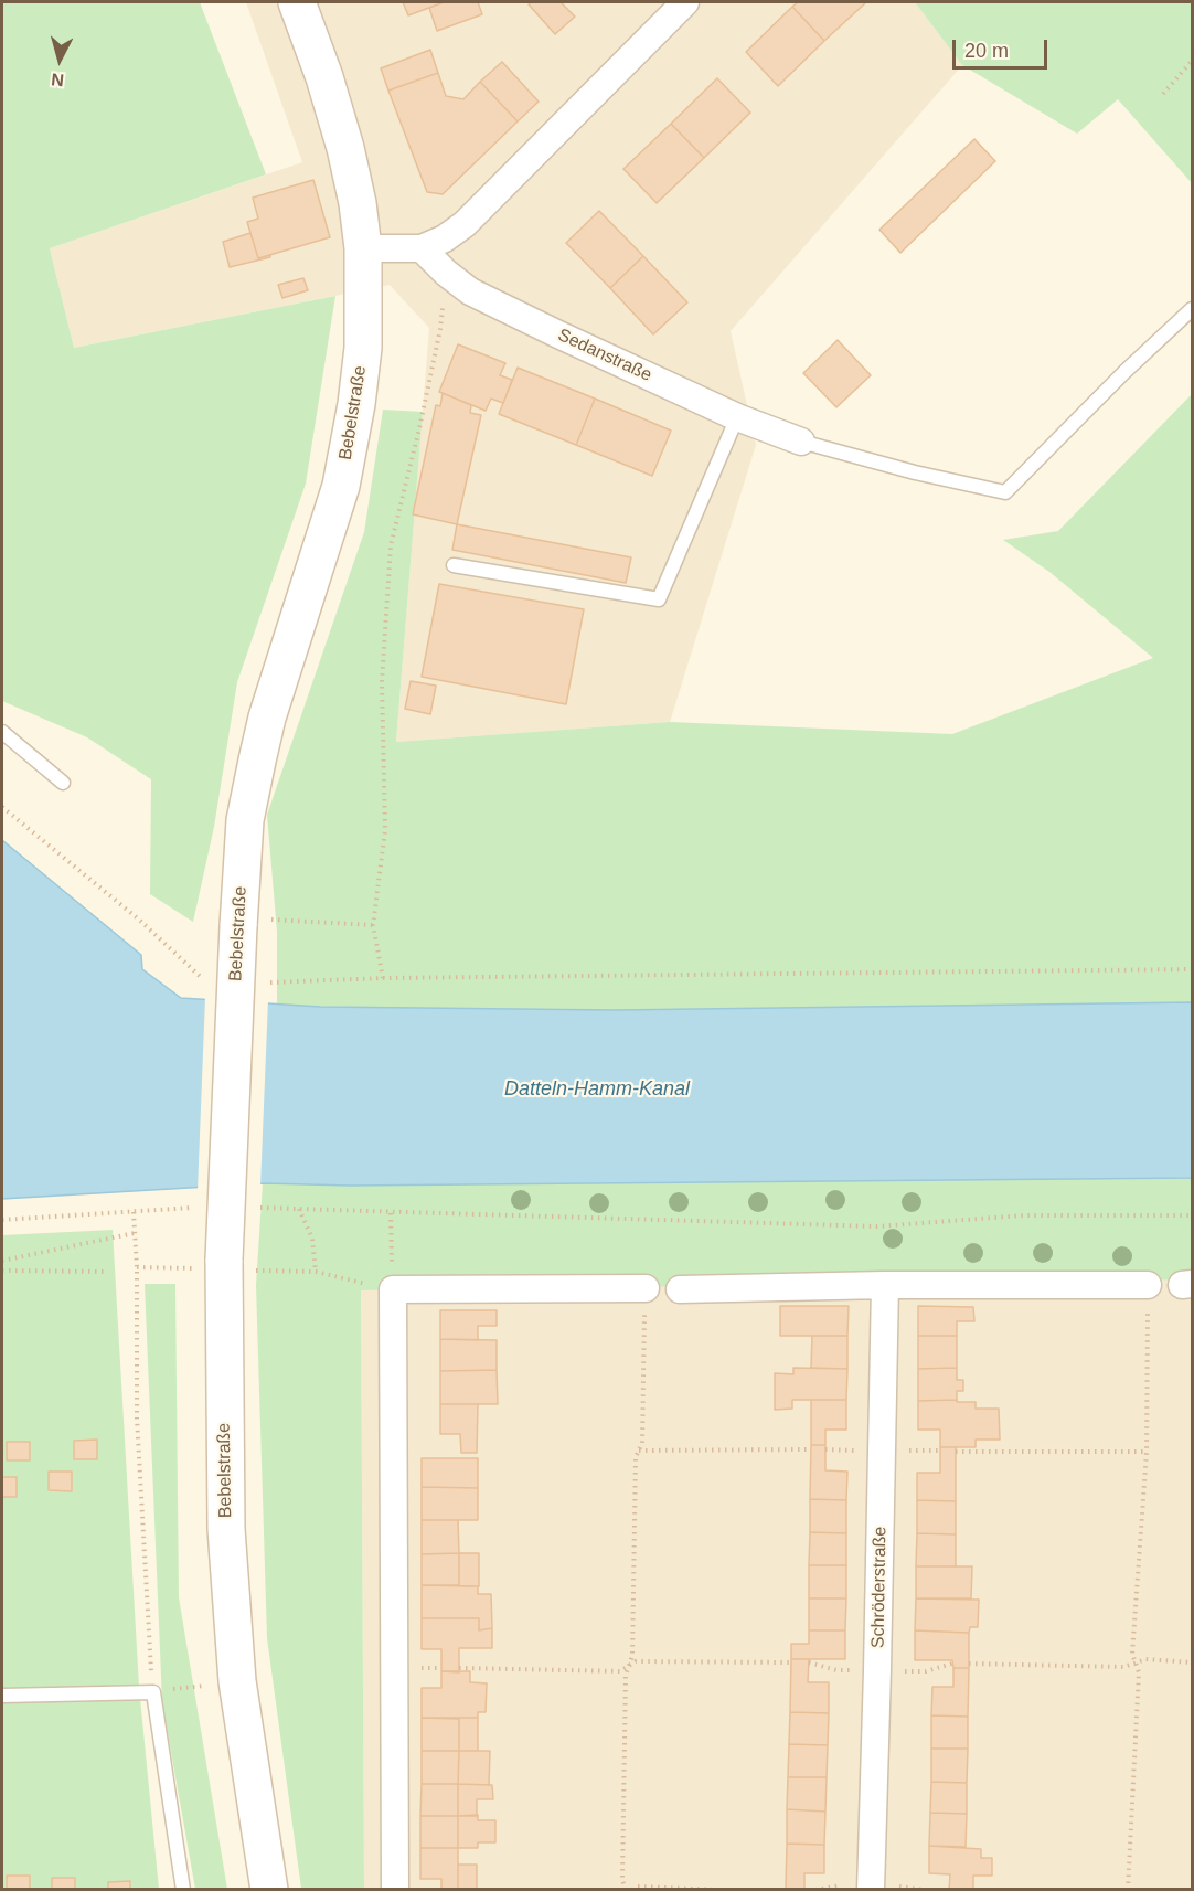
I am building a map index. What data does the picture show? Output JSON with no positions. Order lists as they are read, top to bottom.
{
  "streets": {
    "main road": ["Bebelstraße"],
    "street": ["Sedanstraße", "Schröderstraße"]
  },
  "water": ["Datteln-Hamm-Kanal"],
  "scale_bar": "20 m",
  "north": "bottom"
}
